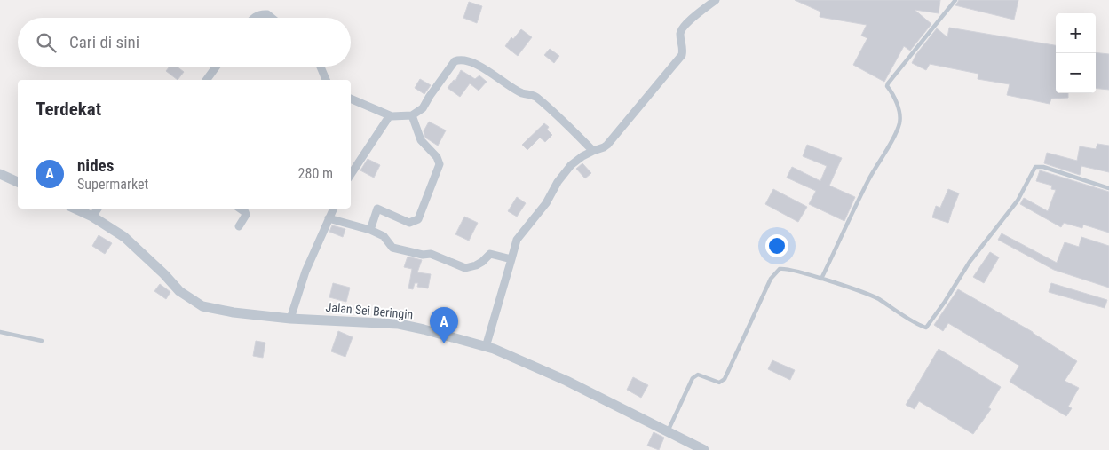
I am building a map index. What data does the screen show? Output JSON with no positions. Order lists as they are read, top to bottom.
{
  "streets": {
    "street": ["Jalan Sei Beringin"]
  },
  "page": {
    "map_buttons": ["+", "−"],
    "search": "Cari di sini",
    "heading": "Terdekat",
    "list": [
      {
        "mark": "A",
        "name": "nides",
        "note": "Supermarket",
        "value": "280 m"
      }
    ],
    "pins": "A"
  }
}
